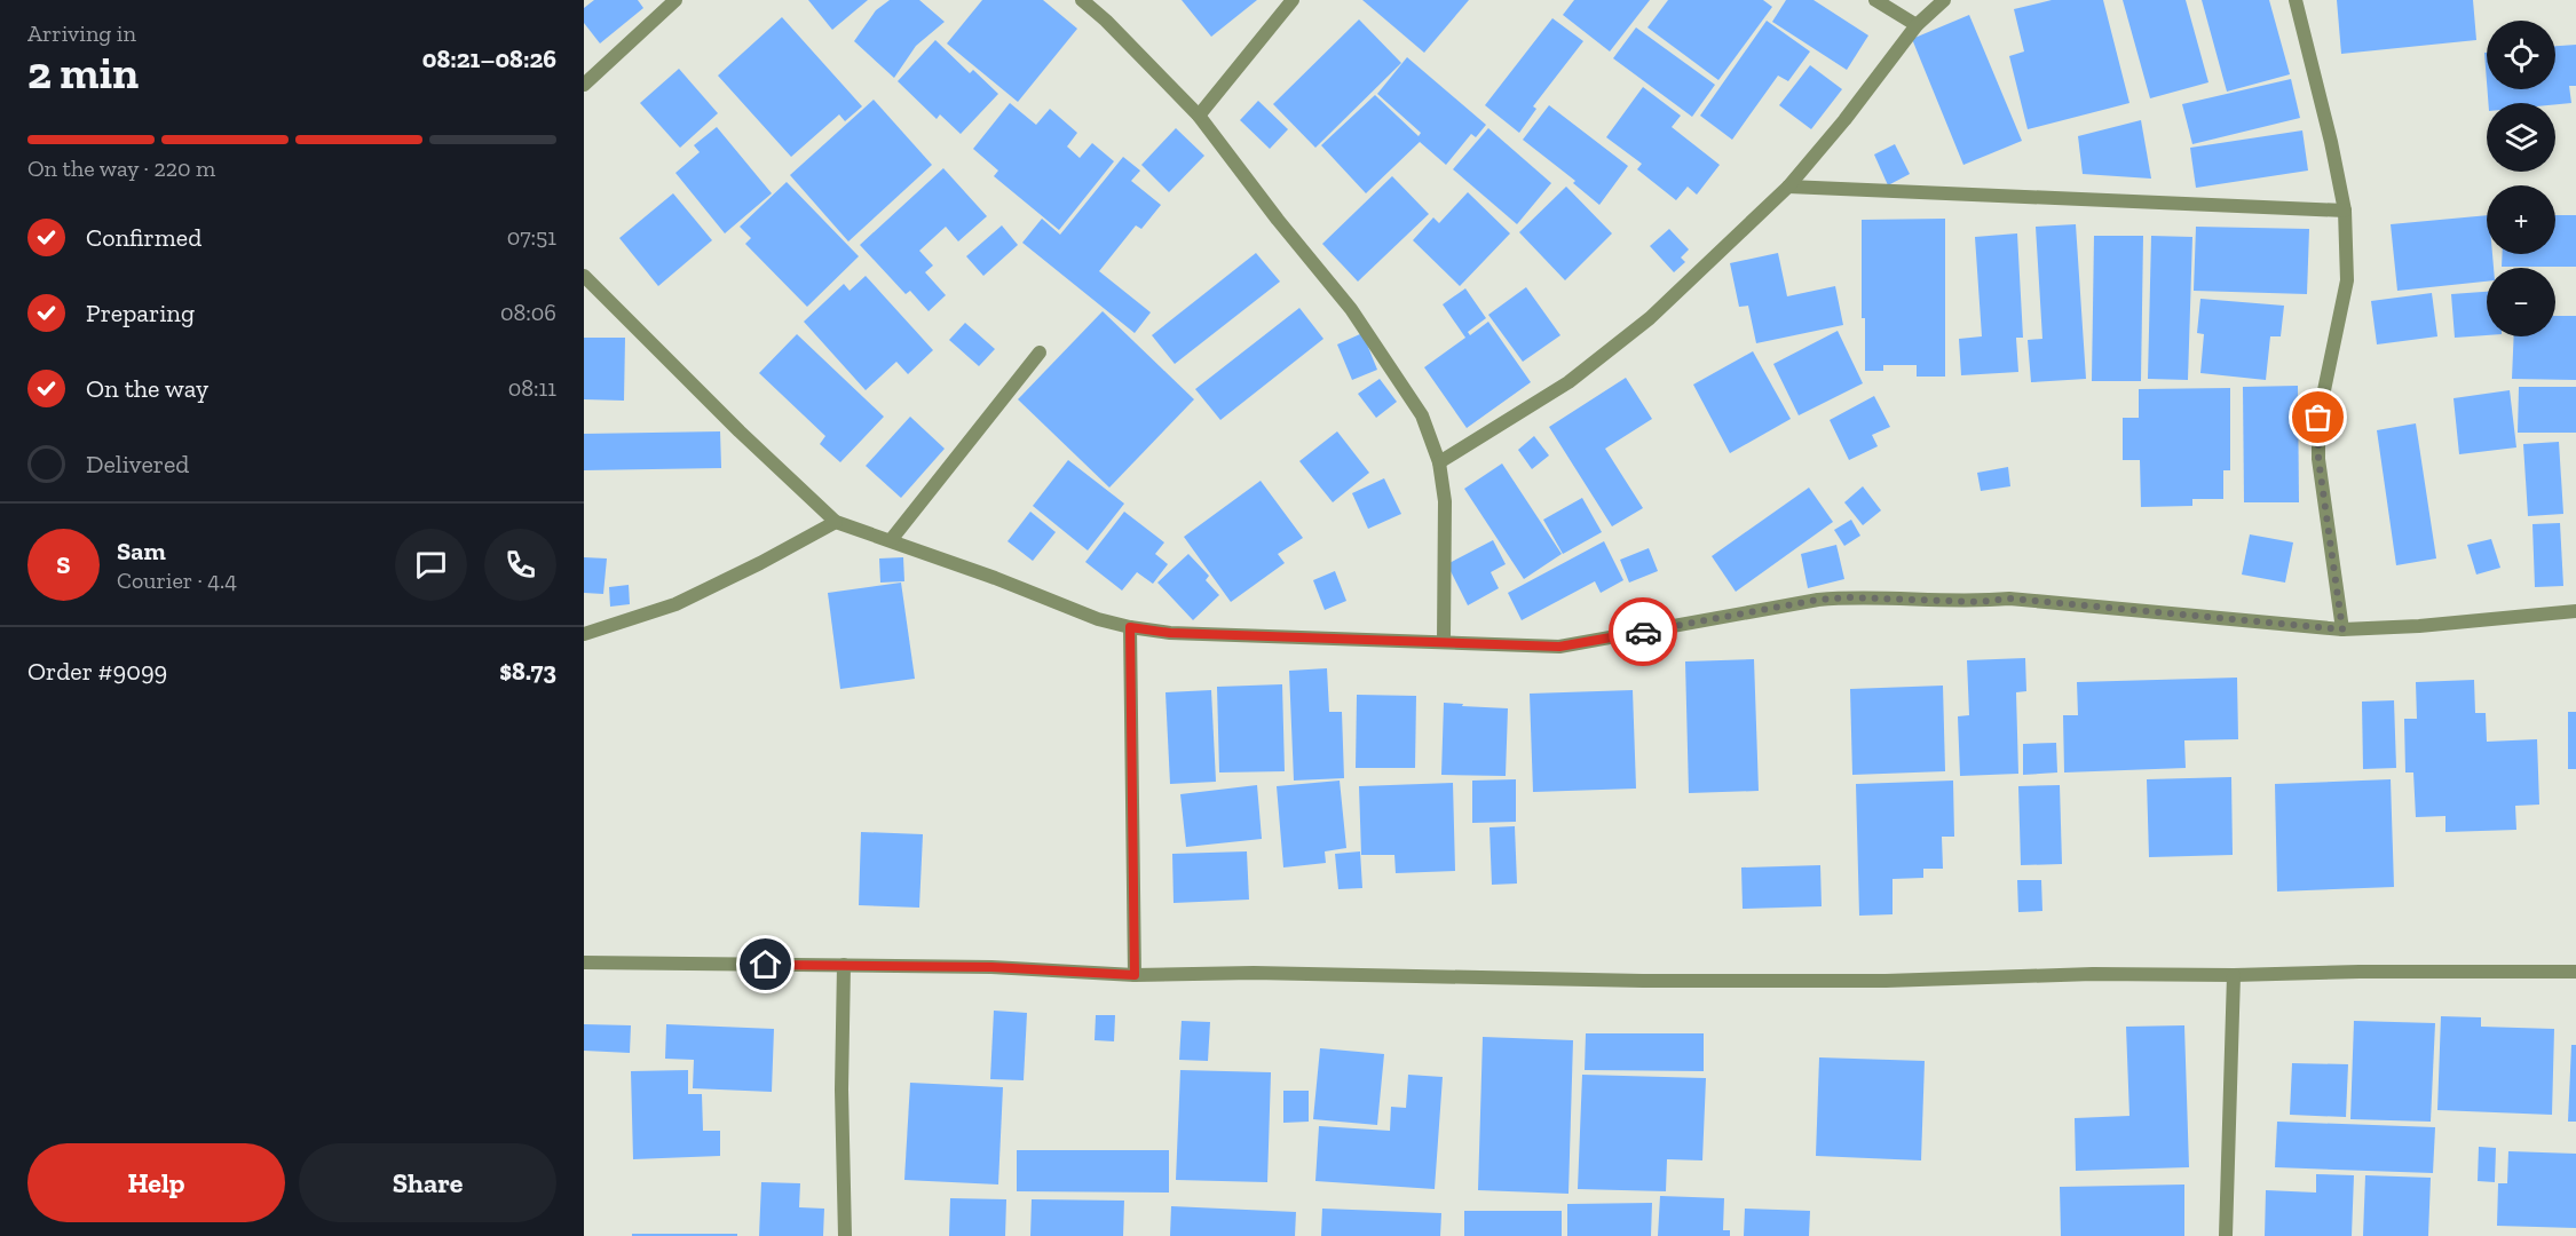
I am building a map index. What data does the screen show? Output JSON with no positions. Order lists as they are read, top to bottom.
{
  "page": {
    "heading": ["2 min", "Arriving in", "08:21–08:26"],
    "panel": [
      "Sam",
      "Courier · 4.4",
      "Order #9099",
      "$8.73"
    ],
    "map_buttons": ["+", "−"],
    "bar": "On the way · 220 m",
    "list": [
      ["Confirmed", "07:51"],
      ["Preparing", "08:06"],
      ["On the way", "08:11"],
      "Delivered"
    ],
    "round": "S",
    "buttons": ["Help", "Share"]
  }
}
